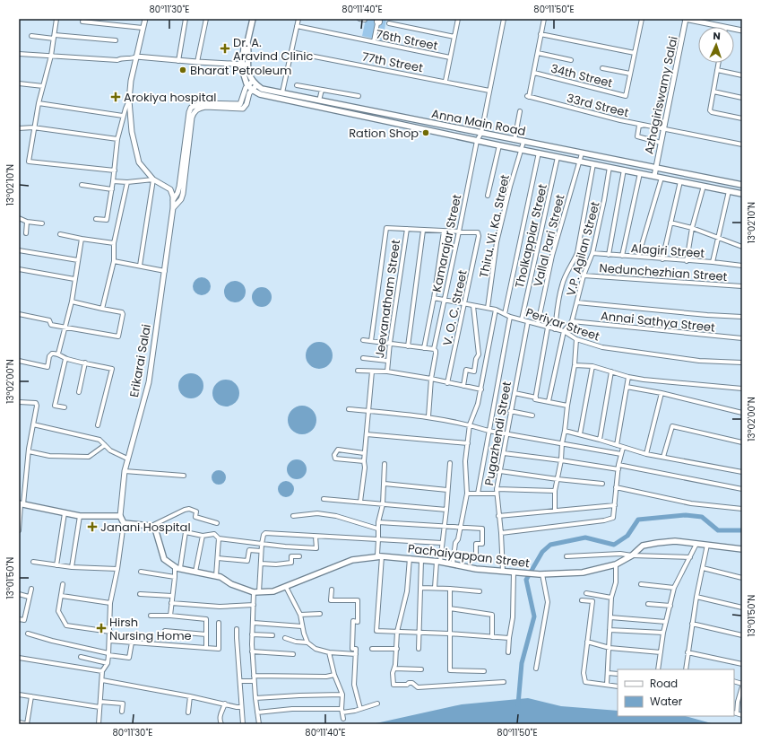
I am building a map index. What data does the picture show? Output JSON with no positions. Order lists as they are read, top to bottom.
{
  "streets": {
    "main road": ["Anna Main Road", "Pachaiyappan Street"],
    "street": [
      "76th Street",
      "77th Street",
      "34th Street",
      "Azhagiriswamy Salai",
      "33rd Street",
      "Thiru. Vi. Ka. Street",
      "Tholkappiar Street",
      "Vallal Pari Street",
      "Kamarajar Street",
      "V.P. Agilan Street",
      "Alagiri Street",
      "Nedunchezhian Street",
      "Jeevanatham Street",
      "V. O. C. Street",
      "Annai Sathya Street",
      "Periyar Street",
      "Erikarai Salai",
      "Pugazhendi Street"
    ]
  },
  "crossings": [
    ["77th Street", "Kamarajar Street"],
    ["34th Street", "33rd Street"],
    ["Azhagiriswamy Salai", "33rd Street"],
    ["Azhagiriswamy Salai", "Anna Main Road"],
    ["Anna Main Road", "Thiru. Vi. Ka. Street"],
    ["Anna Main Road", "Tholkappiar Street"],
    ["Anna Main Road", "Vallal Pari Street"],
    ["Anna Main Road", "Kamarajar Street"],
    ["Anna Main Road", "V.P. Agilan Street"],
    ["Thiru. Vi. Ka. Street", "Periyar Street"],
    ["Tholkappiar Street", "Periyar Street"],
    ["Vallal Pari Street", "Periyar Street"],
    ["Kamarajar Street", "V. O. C. Street"],
    ["Kamarajar Street", "Periyar Street"],
    ["V.P. Agilan Street", "Alagiri Street"],
    ["V.P. Agilan Street", "Nedunchezhian Street"],
    ["V.P. Agilan Street", "Annai Sathya Street"],
    ["V.P. Agilan Street", "Periyar Street"],
    ["V. O. C. Street", "Periyar Street"],
    ["Periyar Street", "Pugazhendi Street"],
    ["Pugazhendi Street", "Pachaiyappan Street"]
  ],
  "places": {
    "health": [
      "Dr. A. Aravind Clinic",
      "Arokiya hospital",
      "Janani Hospital",
      "Hirsh Nursing Home"
    ],
    "other": ["Bharat Petroleum", "Ration Shop"]
  },
  "legend": ["Road", "Water"],
  "north": "top",
  "coordinates": [
    "80°11'30\"E",
    "80°11'40\"E",
    "80°11'50\"E",
    "13°02'10\"N",
    "13°02'00\"N",
    "13°01'50\"N"
  ]
}
